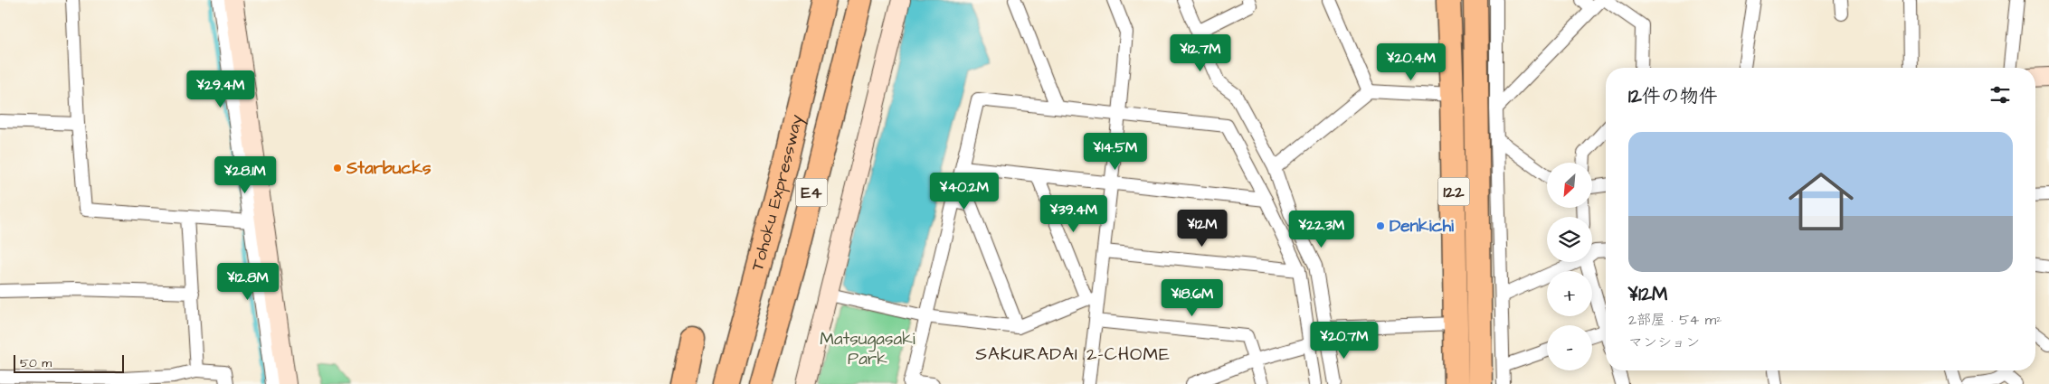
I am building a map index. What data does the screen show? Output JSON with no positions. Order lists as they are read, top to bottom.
{
  "streets": {
    "highway": ["122", "Tohoku Expressway", "E4"]
  },
  "districts": ["SAKURADAI 2-CHOME"],
  "parks": ["Matsugasaki Park"],
  "places": ["Starbucks", "Denkichi"],
  "scale_bar": "50 m",
  "north": "bottom left",
  "page": {
    "price": [
      "¥12.7M",
      "¥20.4M",
      "¥29.4M",
      "¥14.5M",
      "¥28.1M",
      "¥40.2M",
      "¥39.4M",
      "¥12M",
      "¥22.3M",
      "¥12.8M",
      "¥18.6M",
      "¥20.7M"
    ],
    "heading": "12件の物件",
    "list": [
      {
        "name": "¥12M",
        "note": "2部屋 · 54 m² · マンション"
      }
    ],
    "map_buttons": ["+", "−"],
    "scale": "50 m"
  }
}
